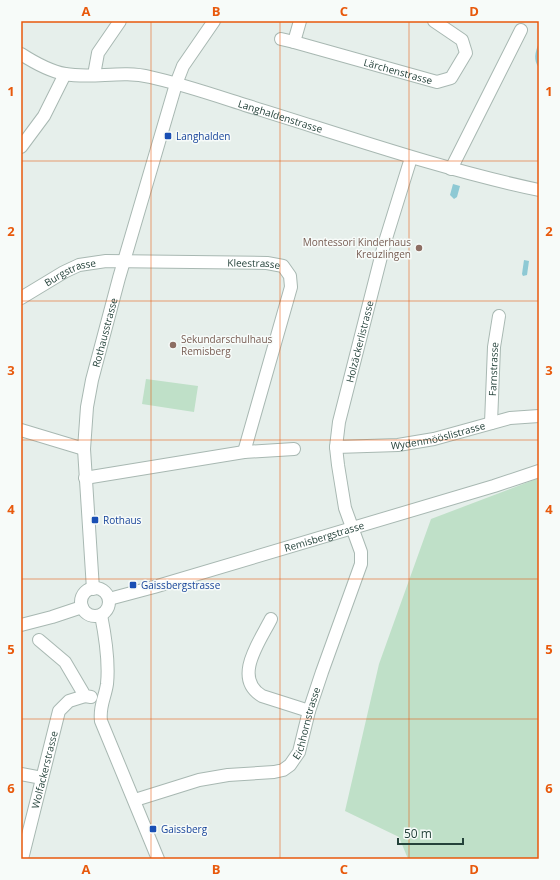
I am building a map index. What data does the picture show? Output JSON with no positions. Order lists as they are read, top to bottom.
{
  "streets": {
    "street": [
      "Lärchenstrasse",
      "Langhaldenstrasse",
      "Kleestrasse",
      "Burgstrasse",
      "Rothausstrasse",
      "Holzäckerlistrasse",
      "Farnstrasse",
      "Wydenmööslistrasse",
      "Remisbergstrasse",
      "Eichhornstrasse",
      "Wolfackerstrasse"
    ]
  },
  "crossings": [
    ["Langhaldenstrasse", "Rothausstrasse"],
    ["Langhaldenstrasse", "Holzäckerlistrasse"],
    ["Kleestrasse", "Burgstrasse"],
    ["Kleestrasse", "Rothausstrasse"],
    ["Burgstrasse", "Rothausstrasse"],
    ["Rothausstrasse", "Remisbergstrasse"],
    ["Holzäckerlistrasse", "Wydenmööslistrasse"],
    ["Holzäckerlistrasse", "Remisbergstrasse"],
    ["Holzäckerlistrasse", "Eichhornstrasse"],
    ["Farnstrasse", "Wydenmööslistrasse"],
    ["Remisbergstrasse", "Eichhornstrasse"]
  ],
  "places": {
    "transit": [
      "Langhalden",
      "Rothaus",
      "Gaissbergstrasse",
      "Gaissberg"
    ],
    "other": ["Montessori Kinderhaus Kreuzlingen", "Sekundarschulhaus Remisberg"]
  },
  "scale_bar": "50 m",
  "grid": {
    "columns": [
      "A",
      "B",
      "C",
      "D"
    ],
    "rows": [
      "1",
      "2",
      "3",
      "4",
      "5",
      "6"
    ]
  }
}
